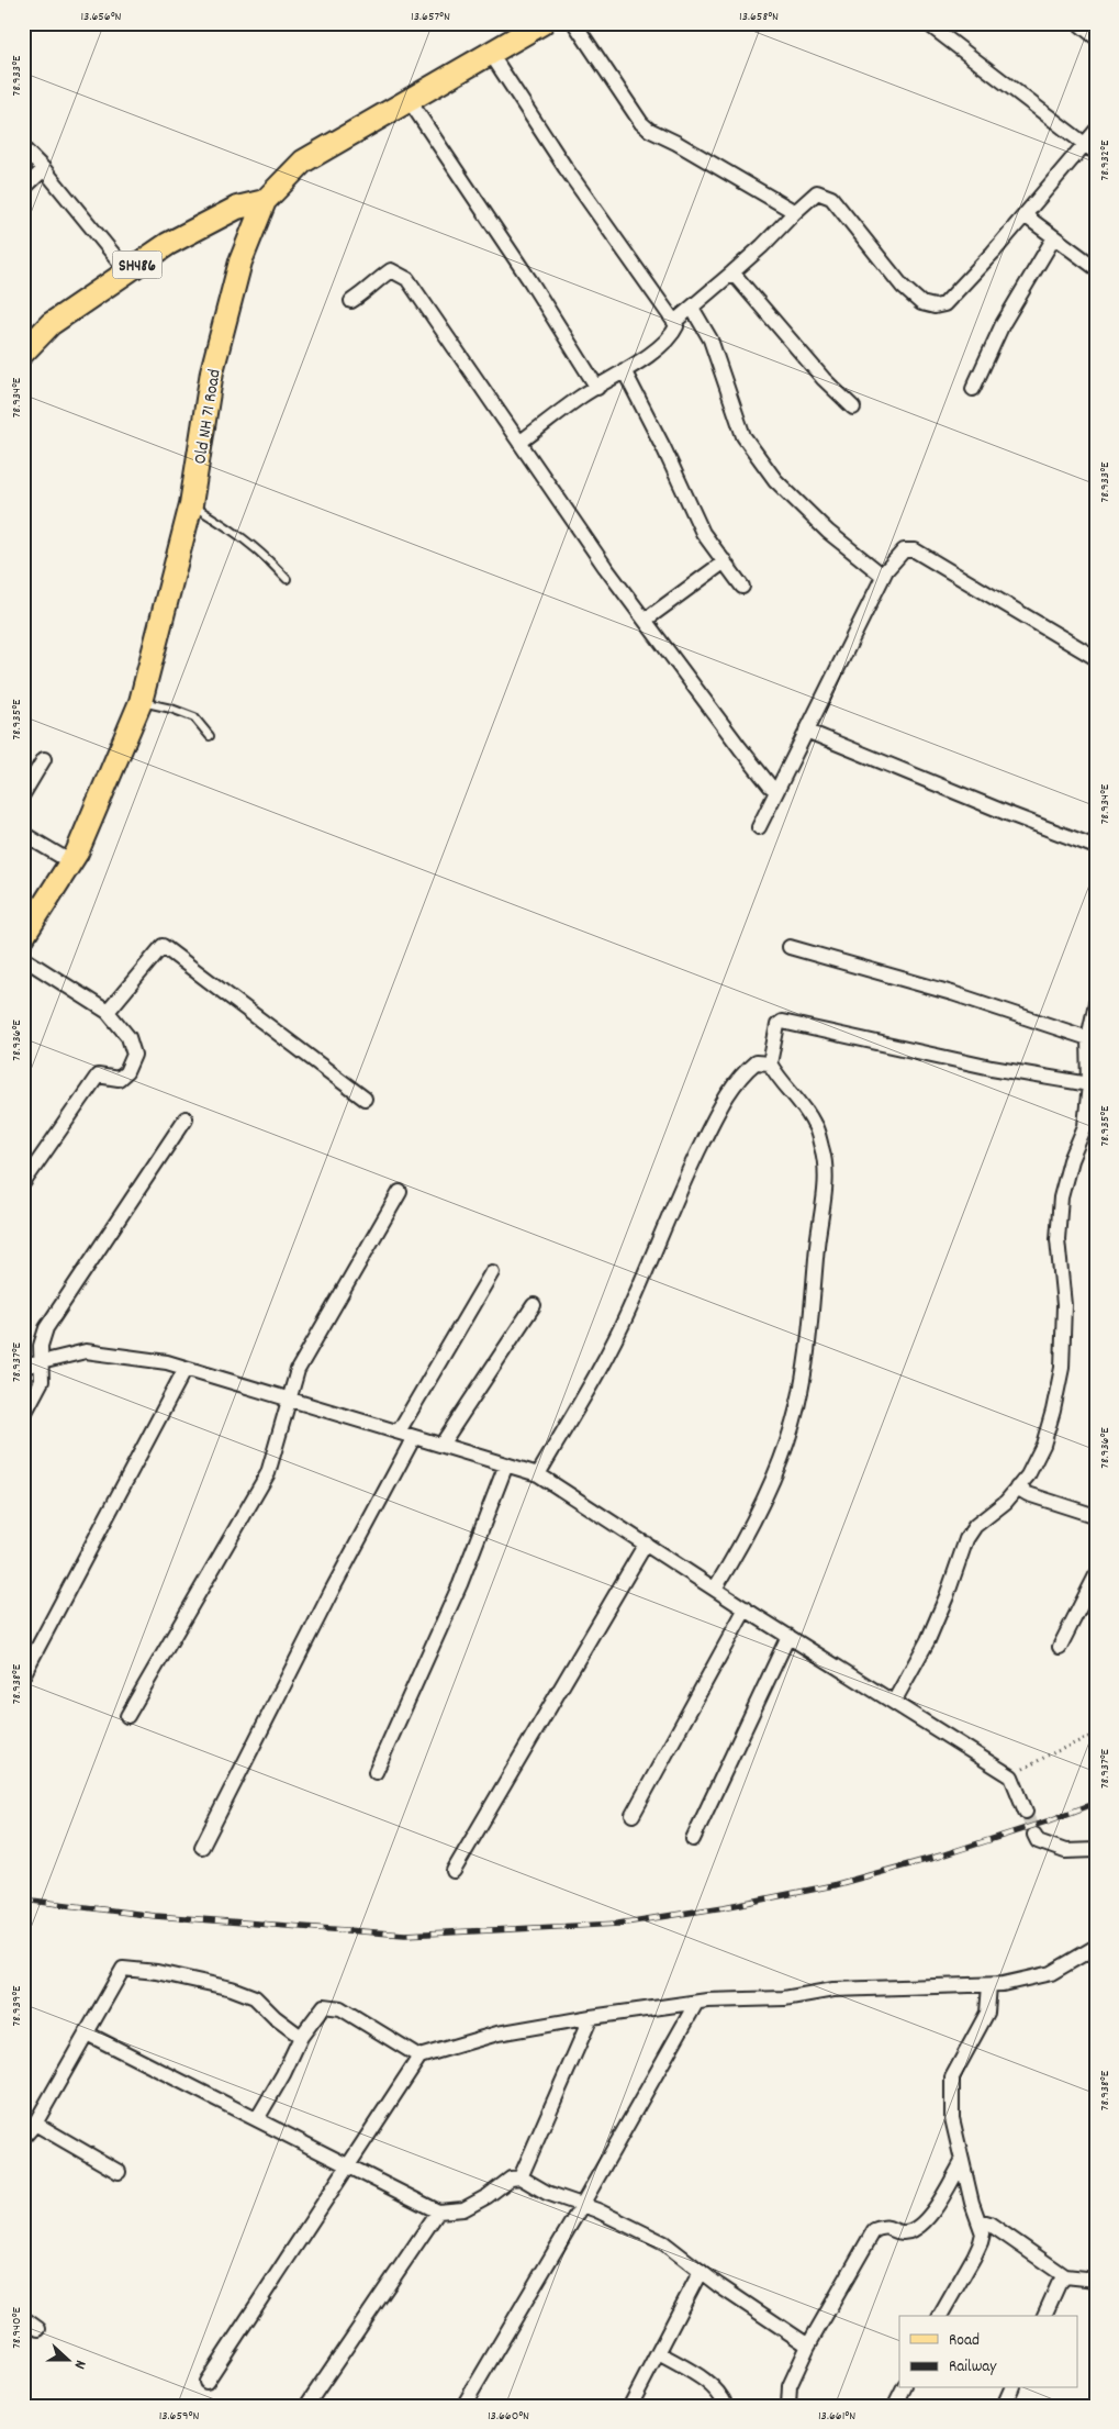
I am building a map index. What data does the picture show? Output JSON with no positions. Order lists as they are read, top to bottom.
{
  "streets": {
    "main road": ["SH486", "Old NH 71 Road"]
  },
  "crossings": [
    ["SH486", "Old NH 71 Road"]
  ],
  "legend": ["Road", "Railway"],
  "north": "right",
  "coordinates": [
    "13.656°N",
    "13.657°N",
    "13.658°N",
    "78.933°E",
    "78.932°E",
    "78.934°E",
    "78.935°E",
    "78.936°E",
    "78.937°E",
    "78.938°E",
    "78.939°E",
    "78.940°E",
    "13.659°N",
    "13.660°N",
    "13.661°N"
  ]
}
